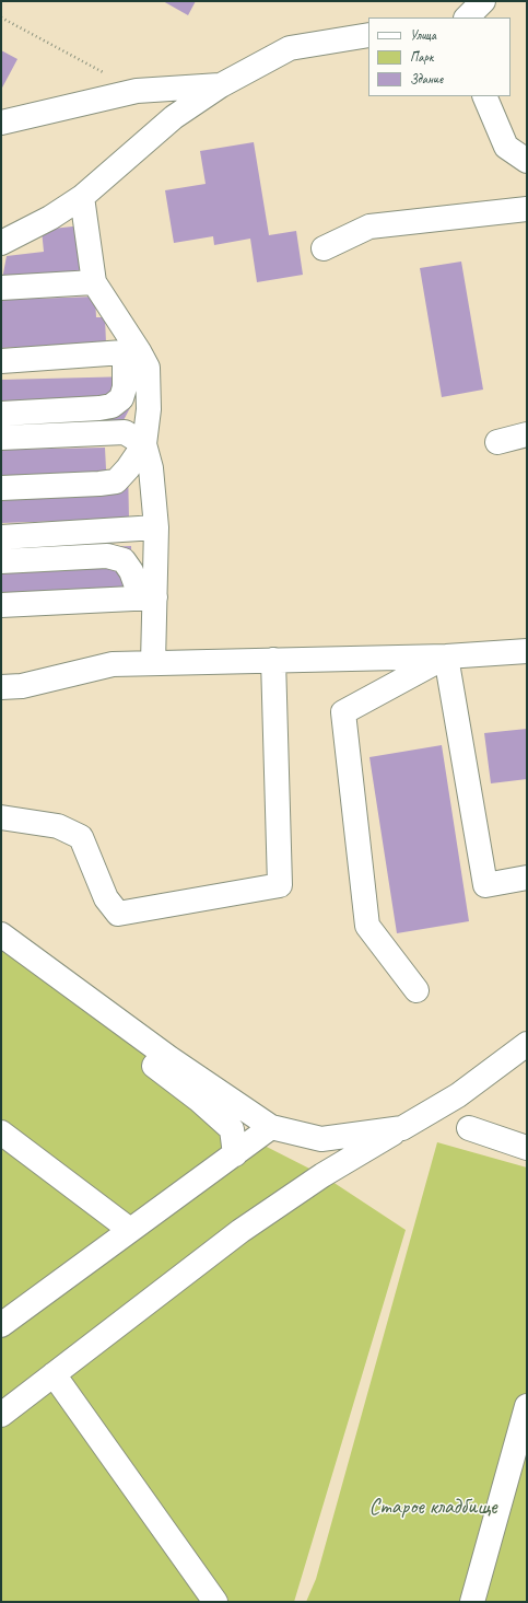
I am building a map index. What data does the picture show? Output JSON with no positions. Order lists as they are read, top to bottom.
{
  "parks": ["Старое кладбище"],
  "legend": ["Улица", "Парк", "Здание"]
}
